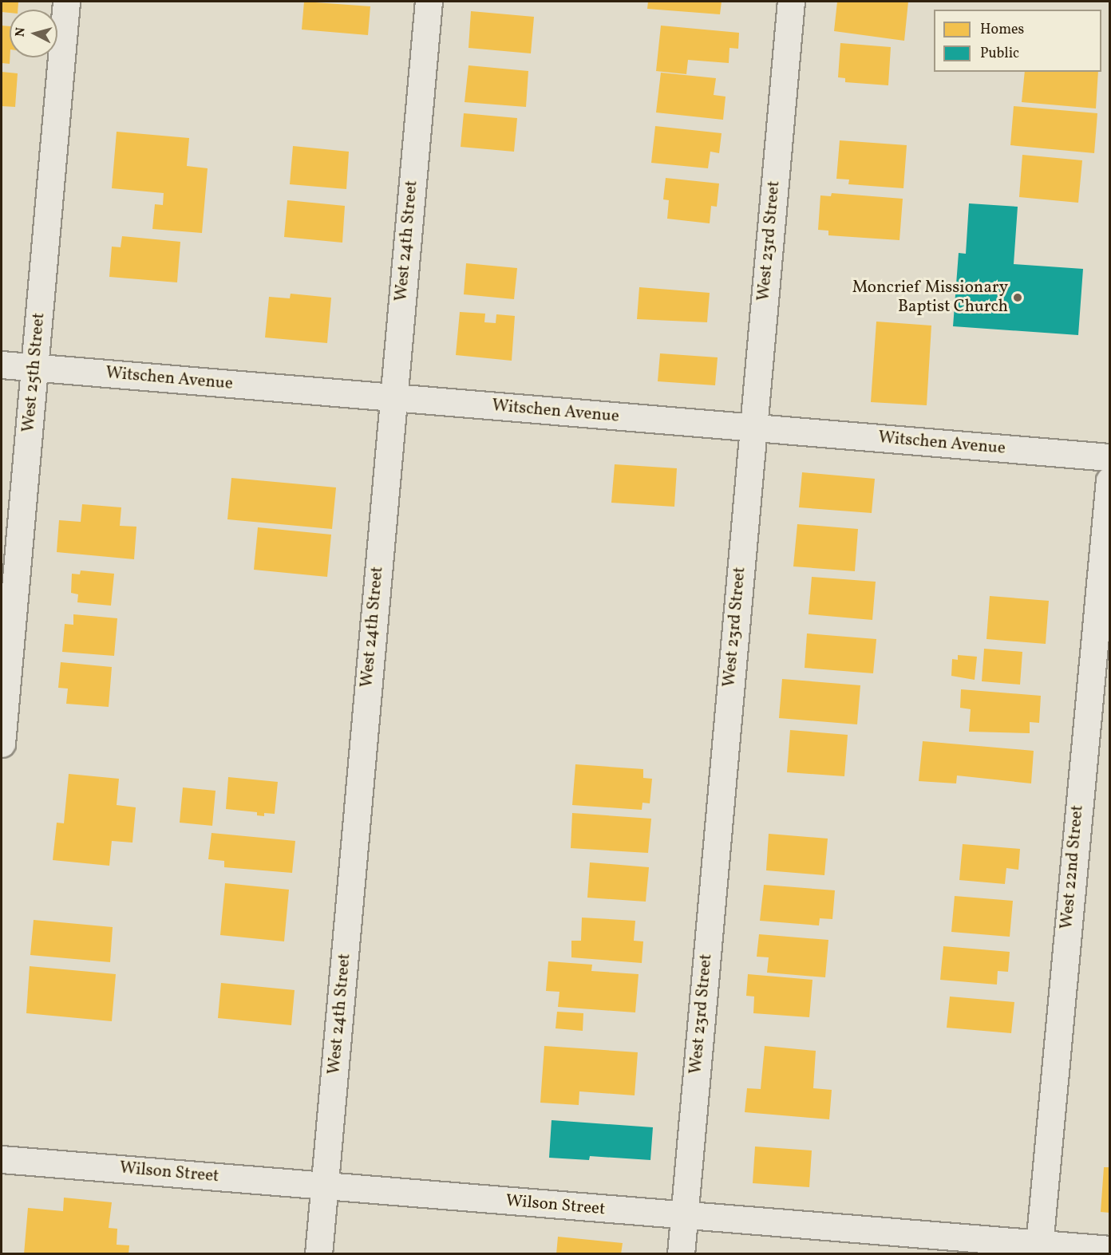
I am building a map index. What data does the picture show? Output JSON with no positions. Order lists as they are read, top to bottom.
{
  "streets": {
    "street": [
      "West 24th Street",
      "West 23rd Street",
      "West 25th Street",
      "Witschen Avenue",
      "West 22nd Street",
      "Wilson Street"
    ]
  },
  "crossings": [
    ["West 24th Street", "Witschen Avenue"],
    ["West 24th Street", "Wilson Street"],
    ["West 23rd Street", "Witschen Avenue"],
    ["West 23rd Street", "Wilson Street"],
    ["West 25th Street", "Witschen Avenue"],
    ["West 22nd Street", "Wilson Street"]
  ],
  "places": ["Moncrief Missionary Baptist Church"],
  "legend": ["Homes", "Public"],
  "north": "left"
}
